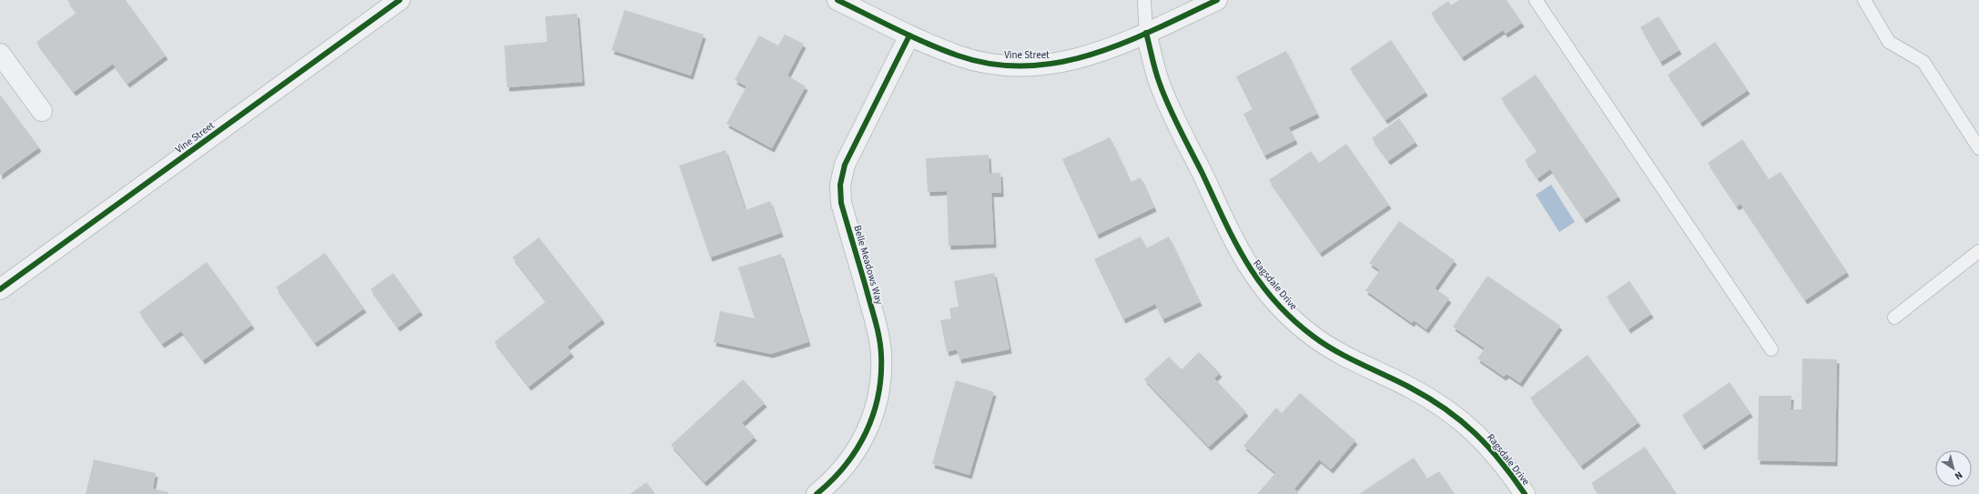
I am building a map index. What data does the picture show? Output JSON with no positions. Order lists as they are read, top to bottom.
{
  "streets": {
    "street": ["Vine Street", "Belle Meadows Way", "Ragsdale Drive"]
  },
  "crossings": [
    ["Vine Street", "Belle Meadows Way"],
    ["Vine Street", "Ragsdale Drive"]
  ],
  "north": "bottom right"
}
